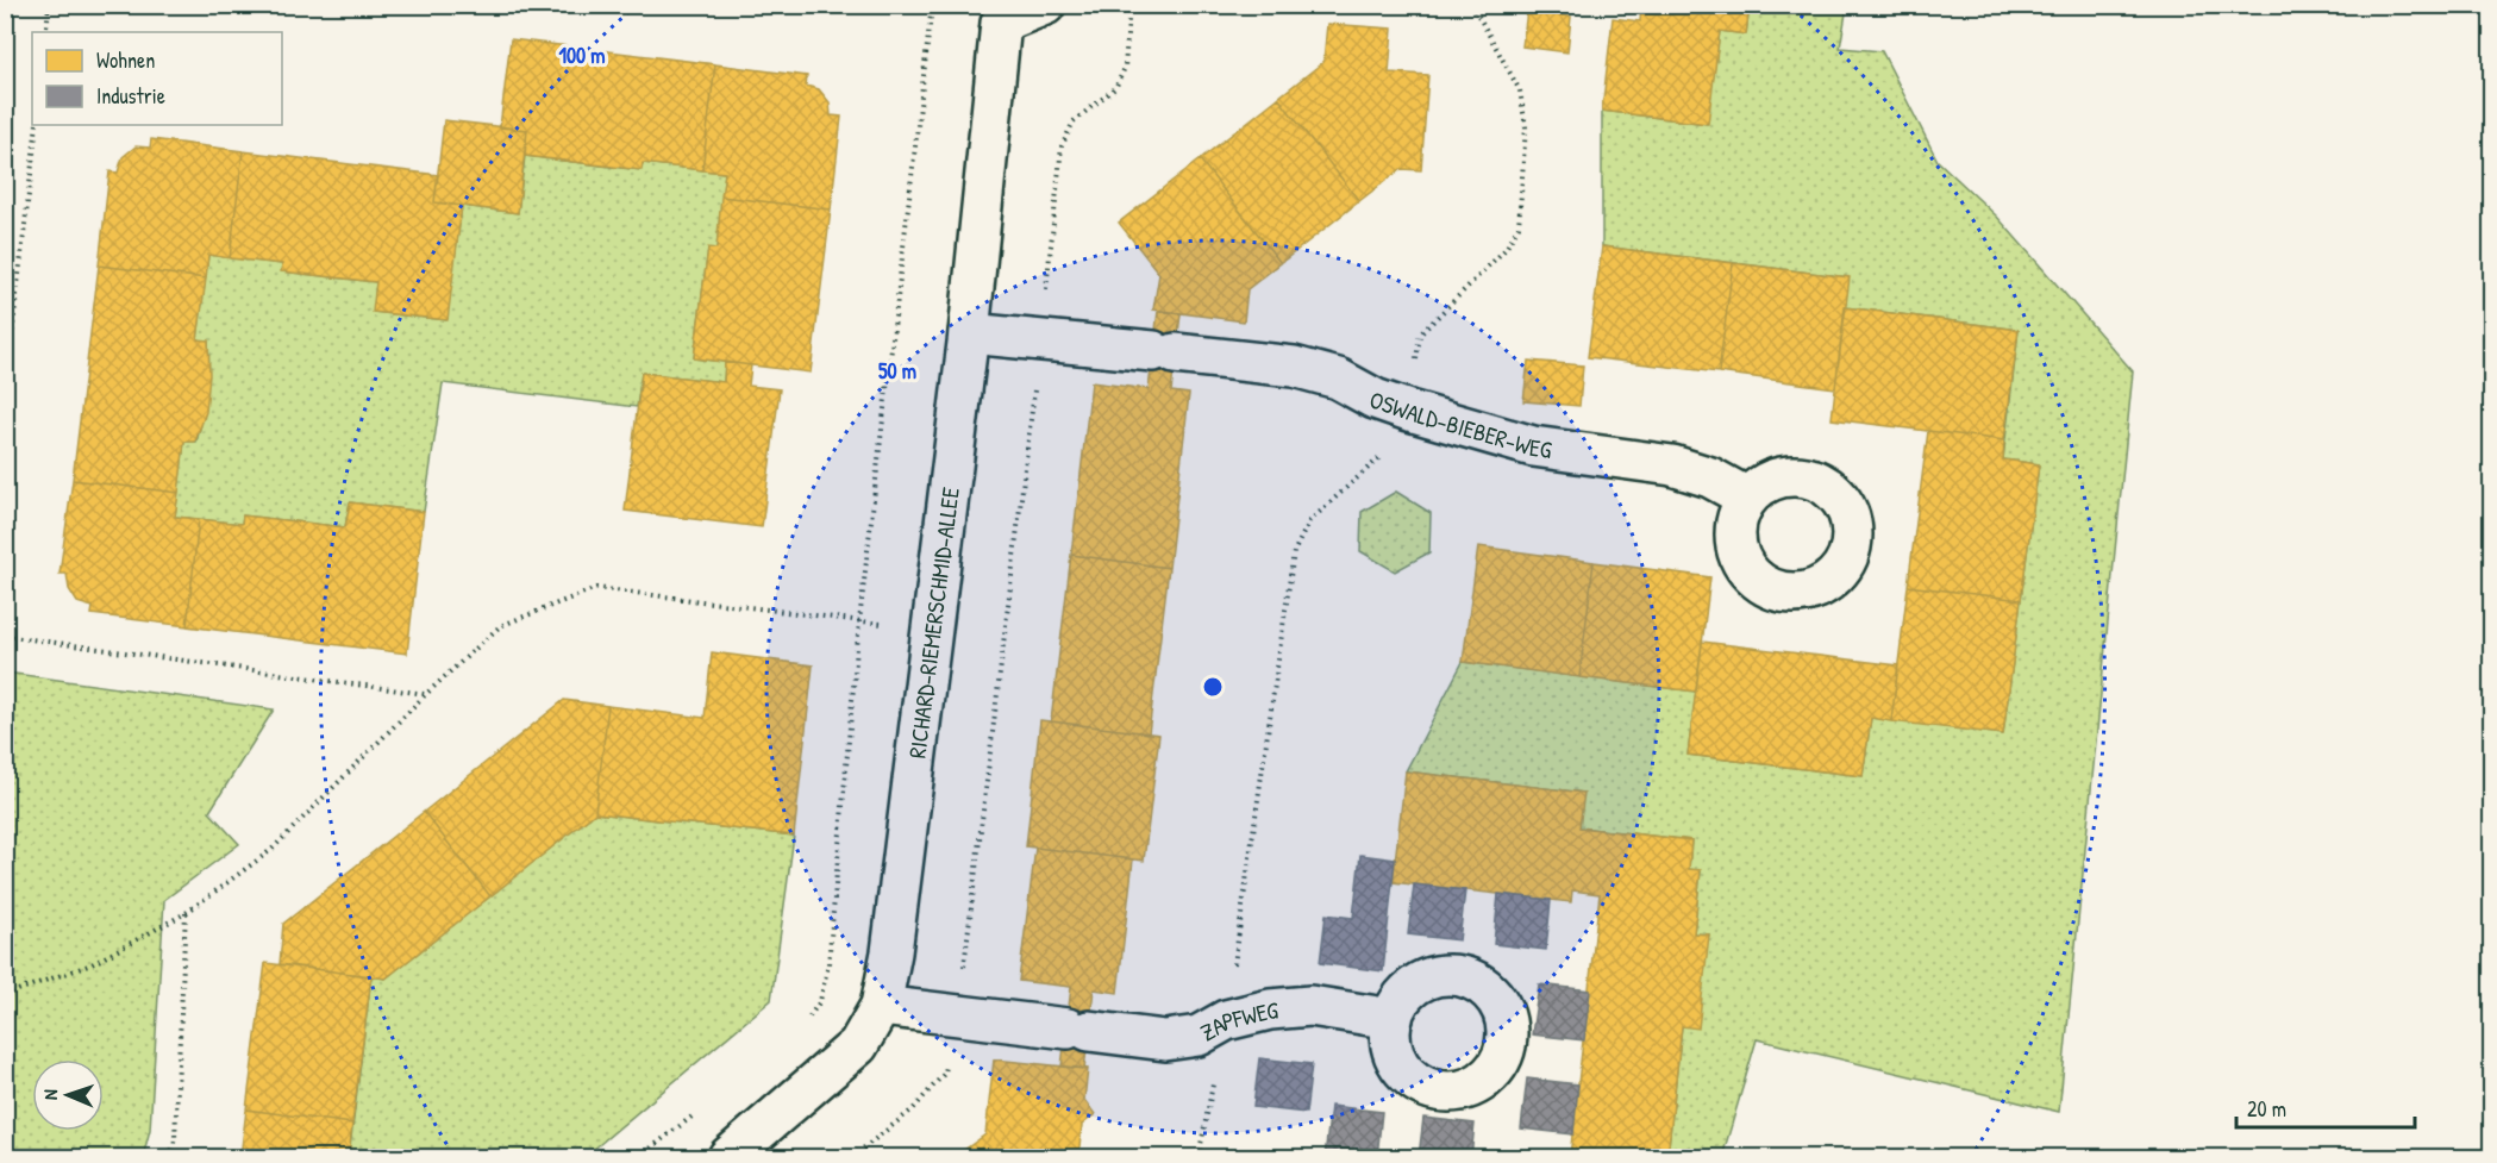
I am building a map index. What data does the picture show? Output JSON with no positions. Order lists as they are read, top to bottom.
{
  "streets": {
    "street": ["OSWALD-BIEBER-WEG", "RICHARD-RIEMERSCHMID-ALLEE", "ZAPFWEG"]
  },
  "crossings": [
    ["OSWALD-BIEBER-WEG", "RICHARD-RIEMERSCHMID-ALLEE"],
    ["RICHARD-RIEMERSCHMID-ALLEE", "ZAPFWEG"]
  ],
  "legend": ["Wohnen", "Industrie"],
  "scale_bar": "20 m",
  "north": "left",
  "rings": ["100 m", "50 m"]
}
